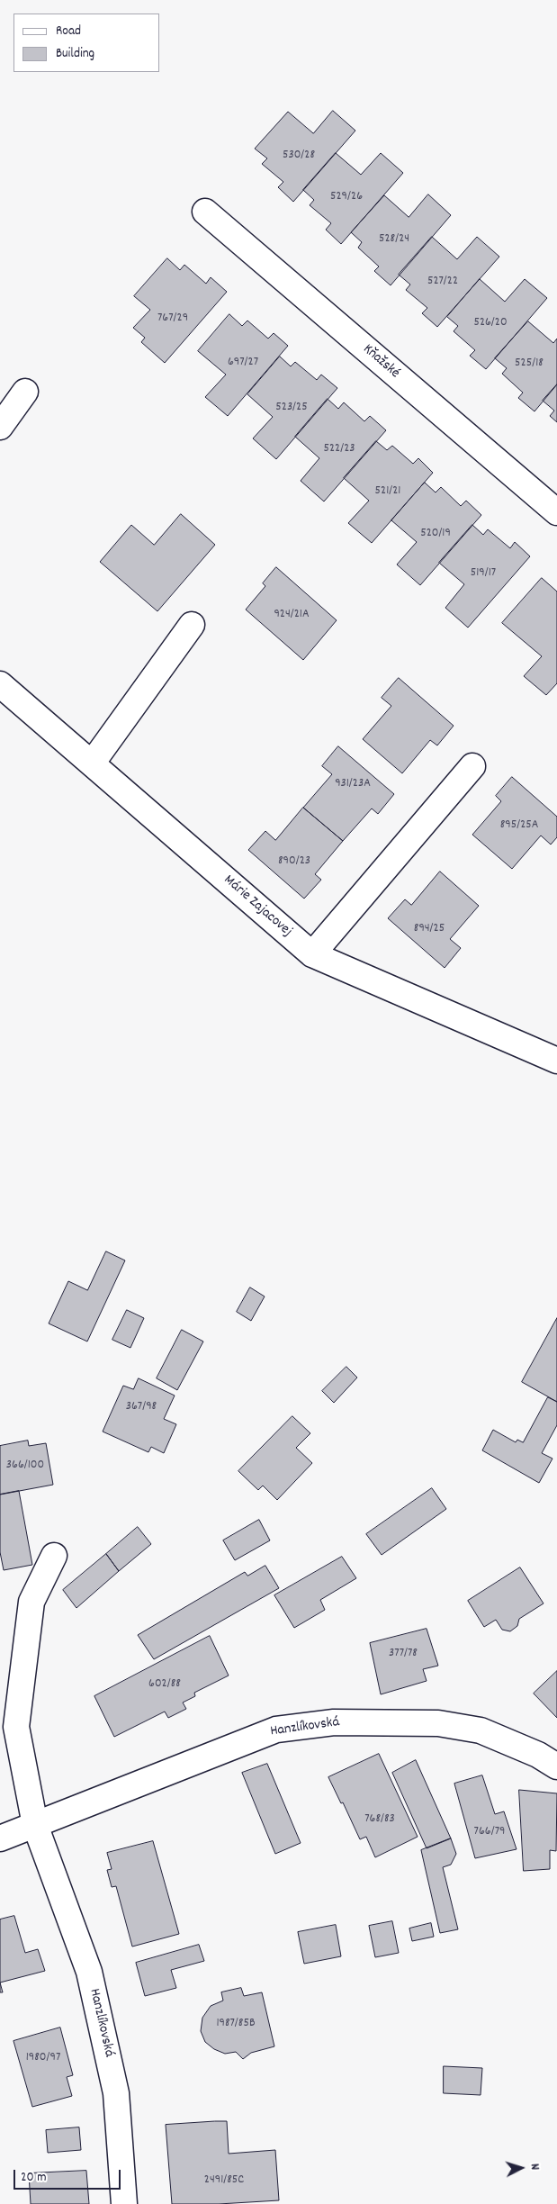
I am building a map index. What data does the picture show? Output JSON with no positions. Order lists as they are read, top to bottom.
{
  "streets": {
    "street": ["Kňažské", "Márie Zajacovej", "Hanzlíkovská"]
  },
  "house_numbers": [
    "530/28",
    "529/26",
    "528/24",
    "527/22",
    "767/29",
    "526/20",
    "697/27",
    "525/18",
    "523/25",
    "522/23",
    "521/21",
    "520/19",
    "519/17",
    "924/21A",
    "931/23A",
    "895/25A",
    "890/23",
    "894/25",
    "367/98",
    "366/100",
    "377/78",
    "602/88",
    "768/83",
    "766/79",
    "1987/85B",
    "1980/97",
    "2491/85C"
  ],
  "legend": ["Road", "Building"],
  "scale_bar": "20 m",
  "north": "right"
}
